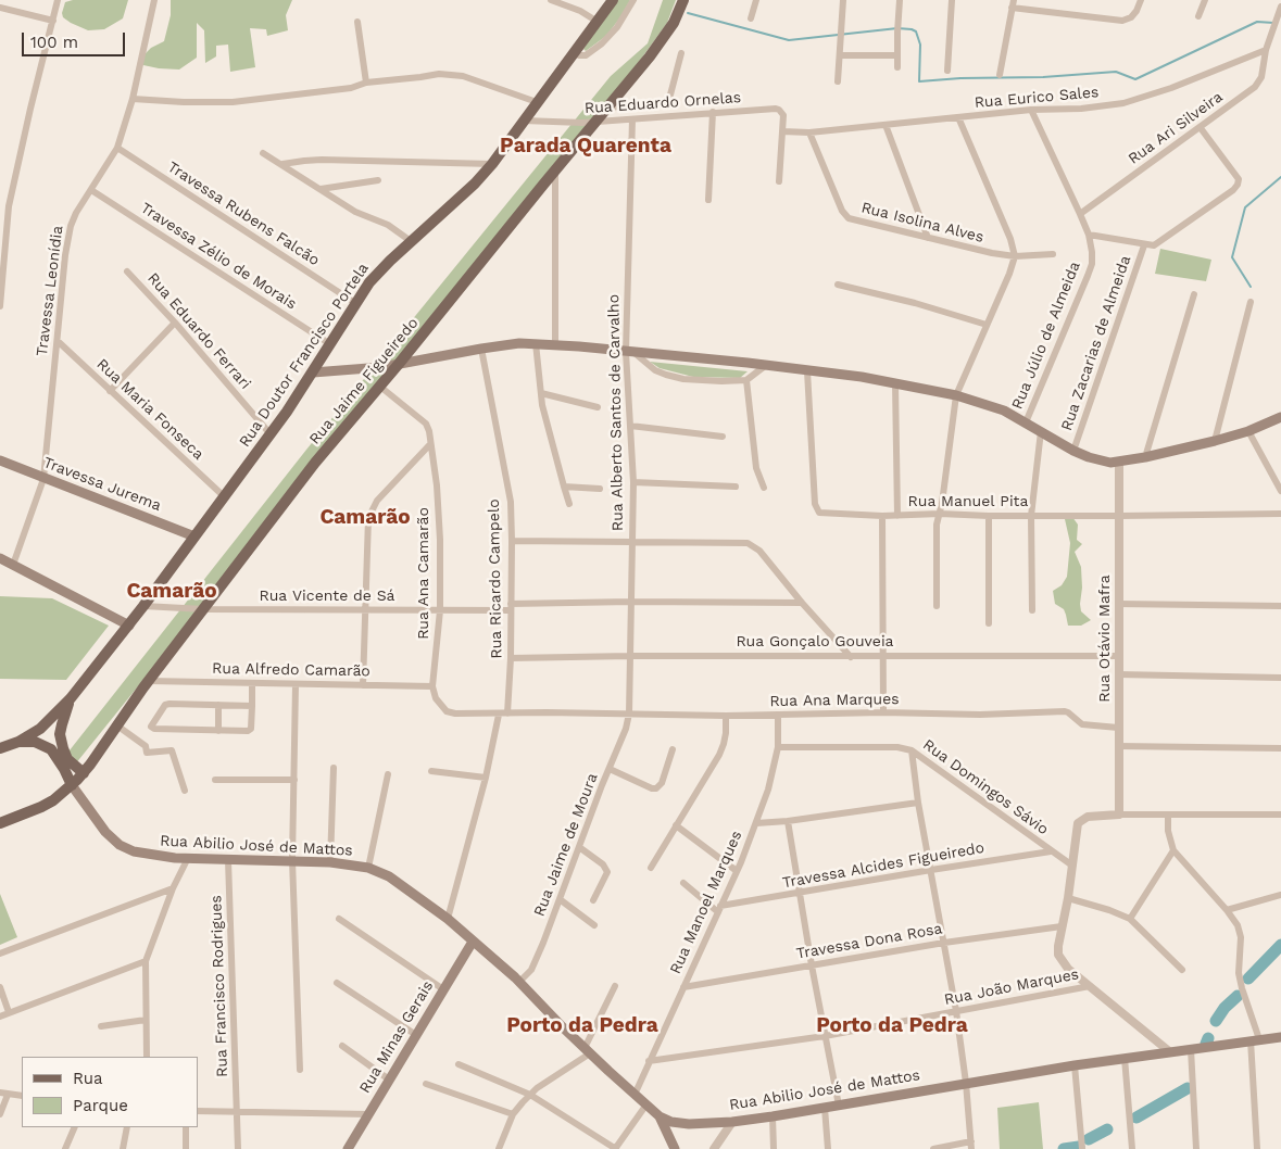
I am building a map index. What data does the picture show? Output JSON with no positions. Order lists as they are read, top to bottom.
{
  "streets": {
    "main road": [
      "Rua Doutor Francisco Portela",
      "Rua Jaime Figueiredo",
      "Travessa Jurema",
      "Rua Abilio José de Mattos",
      "Rua Minas Gerais"
    ],
    "street": [
      "Rua Eurico Sales",
      "Rua Eduardo Ornelas",
      "Rua Ari Silveira",
      "Travessa Rubens Falcão",
      "Rua Isolina Alves",
      "Travessa Zélio de Morais",
      "Travessa Leonídia",
      "Rua Eduardo Ferrari",
      "Rua Júlio de Almeida",
      "Rua Zacarias de Almeida",
      "Rua Maria Fonseca",
      "Rua Alberto Santos de Carvalho",
      "Rua Manuel Pita",
      "Rua Ana Camarão",
      "Rua Ricardo Campelo",
      "Rua Vicente de Sá",
      "Rua Otávio Mafra",
      "Rua Gonçalo Gouveia",
      "Rua Alfredo Camarão",
      "Rua Ana Marques",
      "Rua Domingos Sávio",
      "Rua Jaime de Moura",
      "Travessa Alcides Figueiredo",
      "Rua Manoel Marques",
      "Travessa Dona Rosa",
      "Rua Francisco Rodrigues",
      "Rua João Marques"
    ]
  },
  "crossings": [
    ["Rua Eurico Sales", "Rua Eduardo Ornelas"],
    ["Rua Eurico Sales", "Rua Ari Silveira"],
    ["Rua Eurico Sales", "Rua Isolina Alves"],
    ["Rua Eurico Sales", "Rua Júlio de Almeida"],
    ["Rua Eduardo Ornelas", "Rua Doutor Francisco Portela"],
    ["Rua Eduardo Ornelas", "Rua Jaime Figueiredo"],
    ["Rua Eduardo Ornelas", "Rua Alberto Santos de Carvalho"],
    ["Rua Ari Silveira", "Rua Júlio de Almeida"],
    ["Travessa Rubens Falcão", "Travessa Leonídia"],
    ["Travessa Rubens Falcão", "Rua Doutor Francisco Portela"],
    ["Travessa Zélio de Morais", "Travessa Leonídia"],
    ["Travessa Zélio de Morais", "Rua Doutor Francisco Portela"],
    ["Travessa Leonídia", "Rua Maria Fonseca"],
    ["Travessa Leonídia", "Travessa Jurema"],
    ["Rua Eduardo Ferrari", "Rua Doutor Francisco Portela"],
    ["Rua Doutor Francisco Portela", "Rua Maria Fonseca"],
    ["Rua Doutor Francisco Portela", "Travessa Jurema"],
    ["Rua Doutor Francisco Portela", "Rua Vicente de Sá"],
    ["Rua Jaime Figueiredo", "Rua Ana Camarão"],
    ["Rua Jaime Figueiredo", "Rua Vicente de Sá"],
    ["Rua Jaime Figueiredo", "Rua Alfredo Camarão"],
    ["Rua Jaime Figueiredo", "Rua Abilio José de Mattos"],
    ["Rua Alberto Santos de Carvalho", "Rua Vicente de Sá"],
    ["Rua Alberto Santos de Carvalho", "Rua Jaime de Moura"],
    ["Rua Manuel Pita", "Rua Otávio Mafra"],
    ["Rua Ana Camarão", "Rua Vicente de Sá"],
    ["Rua Ana Camarão", "Rua Alfredo Camarão"],
    ["Rua Ricardo Campelo", "Rua Vicente de Sá"],
    ["Rua Ricardo Campelo", "Rua Gonçalo Gouveia"],
    ["Rua Ricardo Campelo", "Rua Ana Marques"],
    ["Rua Vicente de Sá", "Rua Jaime de Moura"],
    ["Rua Otávio Mafra", "Rua Gonçalo Gouveia"],
    ["Rua Otávio Mafra", "Rua Ana Marques"],
    ["Rua Gonçalo Gouveia", "Rua Jaime de Moura"],
    ["Rua Ana Marques", "Rua Jaime de Moura"],
    ["Rua Ana Marques", "Rua Manoel Marques"],
    ["Rua Domingos Sávio", "Travessa Alcides Figueiredo"],
    ["Rua Domingos Sávio", "Rua Manoel Marques"],
    ["Rua Jaime de Moura", "Rua Abilio José de Mattos"],
    ["Rua Abilio José de Mattos", "Rua Manoel Marques"],
    ["Rua Abilio José de Mattos", "Rua Francisco Rodrigues"],
    ["Rua Abilio José de Mattos", "Rua Minas Gerais"],
    ["Travessa Alcides Figueiredo", "Rua Manoel Marques"],
    ["Rua Manoel Marques", "Travessa Dona Rosa"],
    ["Rua Manoel Marques", "Rua João Marques"]
  ],
  "districts": [
    "Parada Quarenta",
    "Camarão",
    "Camarão",
    "Porto da Pedra",
    "Porto da Pedra"
  ],
  "legend": ["Rua", "Parque"],
  "scale_bar": "100 m"
}
